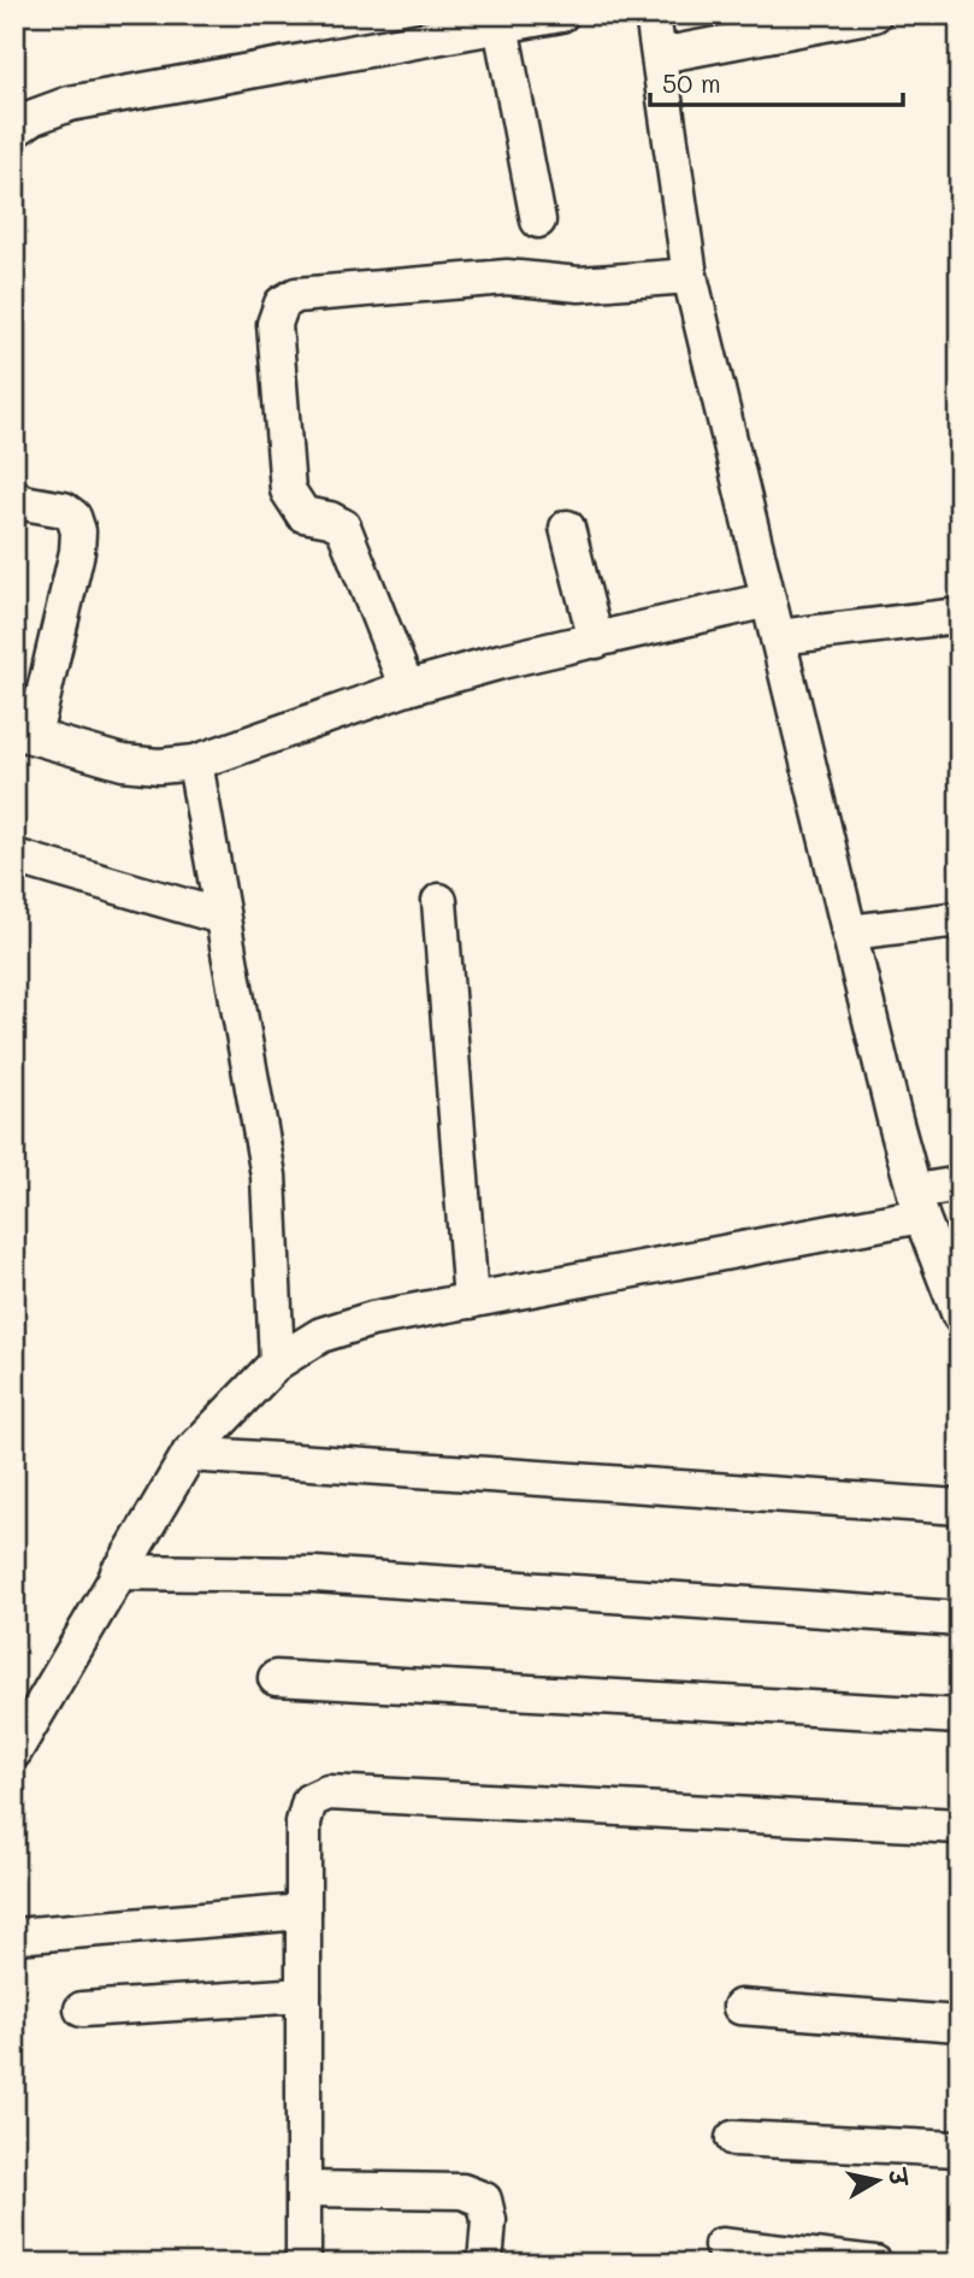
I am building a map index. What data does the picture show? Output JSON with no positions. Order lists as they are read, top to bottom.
{
  "scale_bar": "50 m",
  "north": "right"
}
